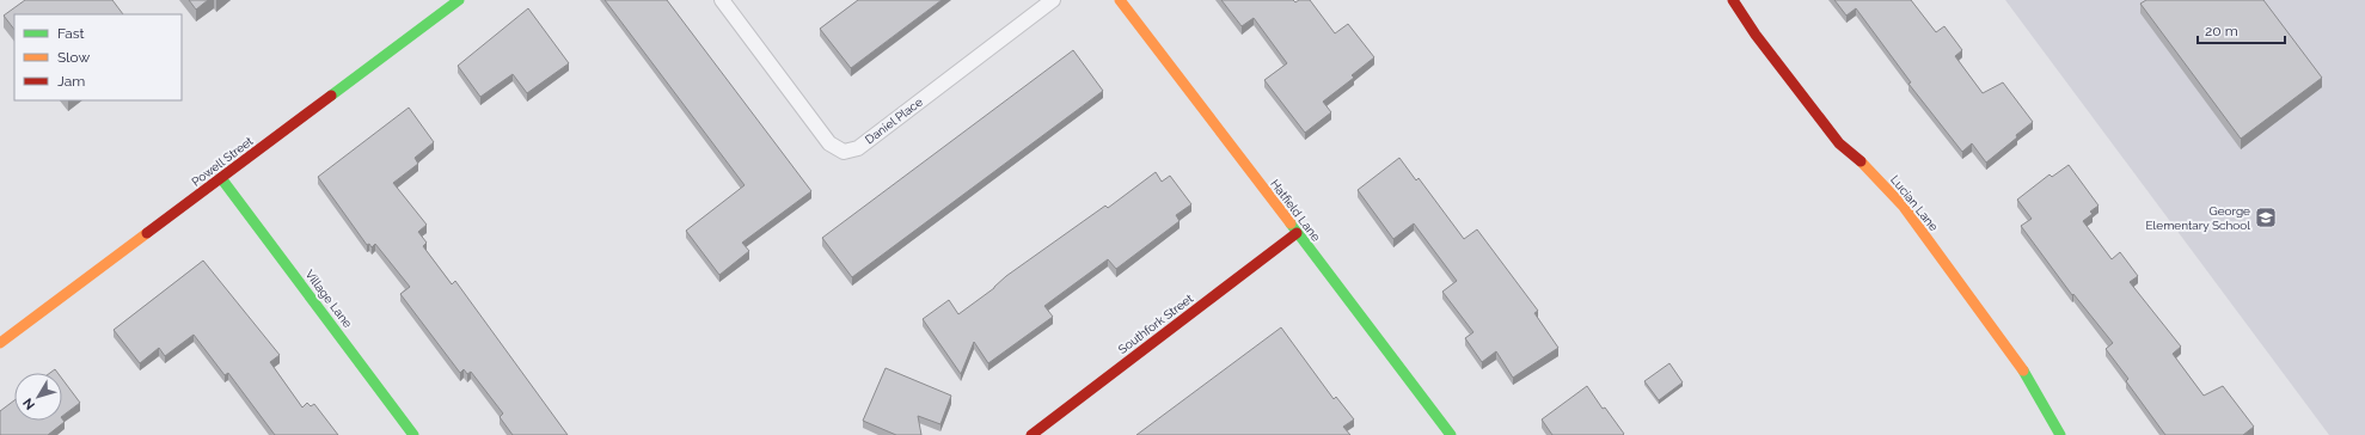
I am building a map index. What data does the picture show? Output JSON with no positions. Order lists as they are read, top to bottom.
{
  "streets": {
    "street": [
      "Powell Street",
      "Lucian Lane",
      "Hatfield Lane",
      "Village Lane",
      "Southfork Street"
    ],
    "lane": ["Daniel Place"]
  },
  "crossings": [
    ["Powell Street", "Village Lane"],
    ["Hatfield Lane", "Southfork Street"]
  ],
  "places": {
    "school or university": ["George Elementary School"]
  },
  "legend": ["Fast", "Slow", "Jam"],
  "scale_bar": "20 m",
  "north": "bottom left"
}
